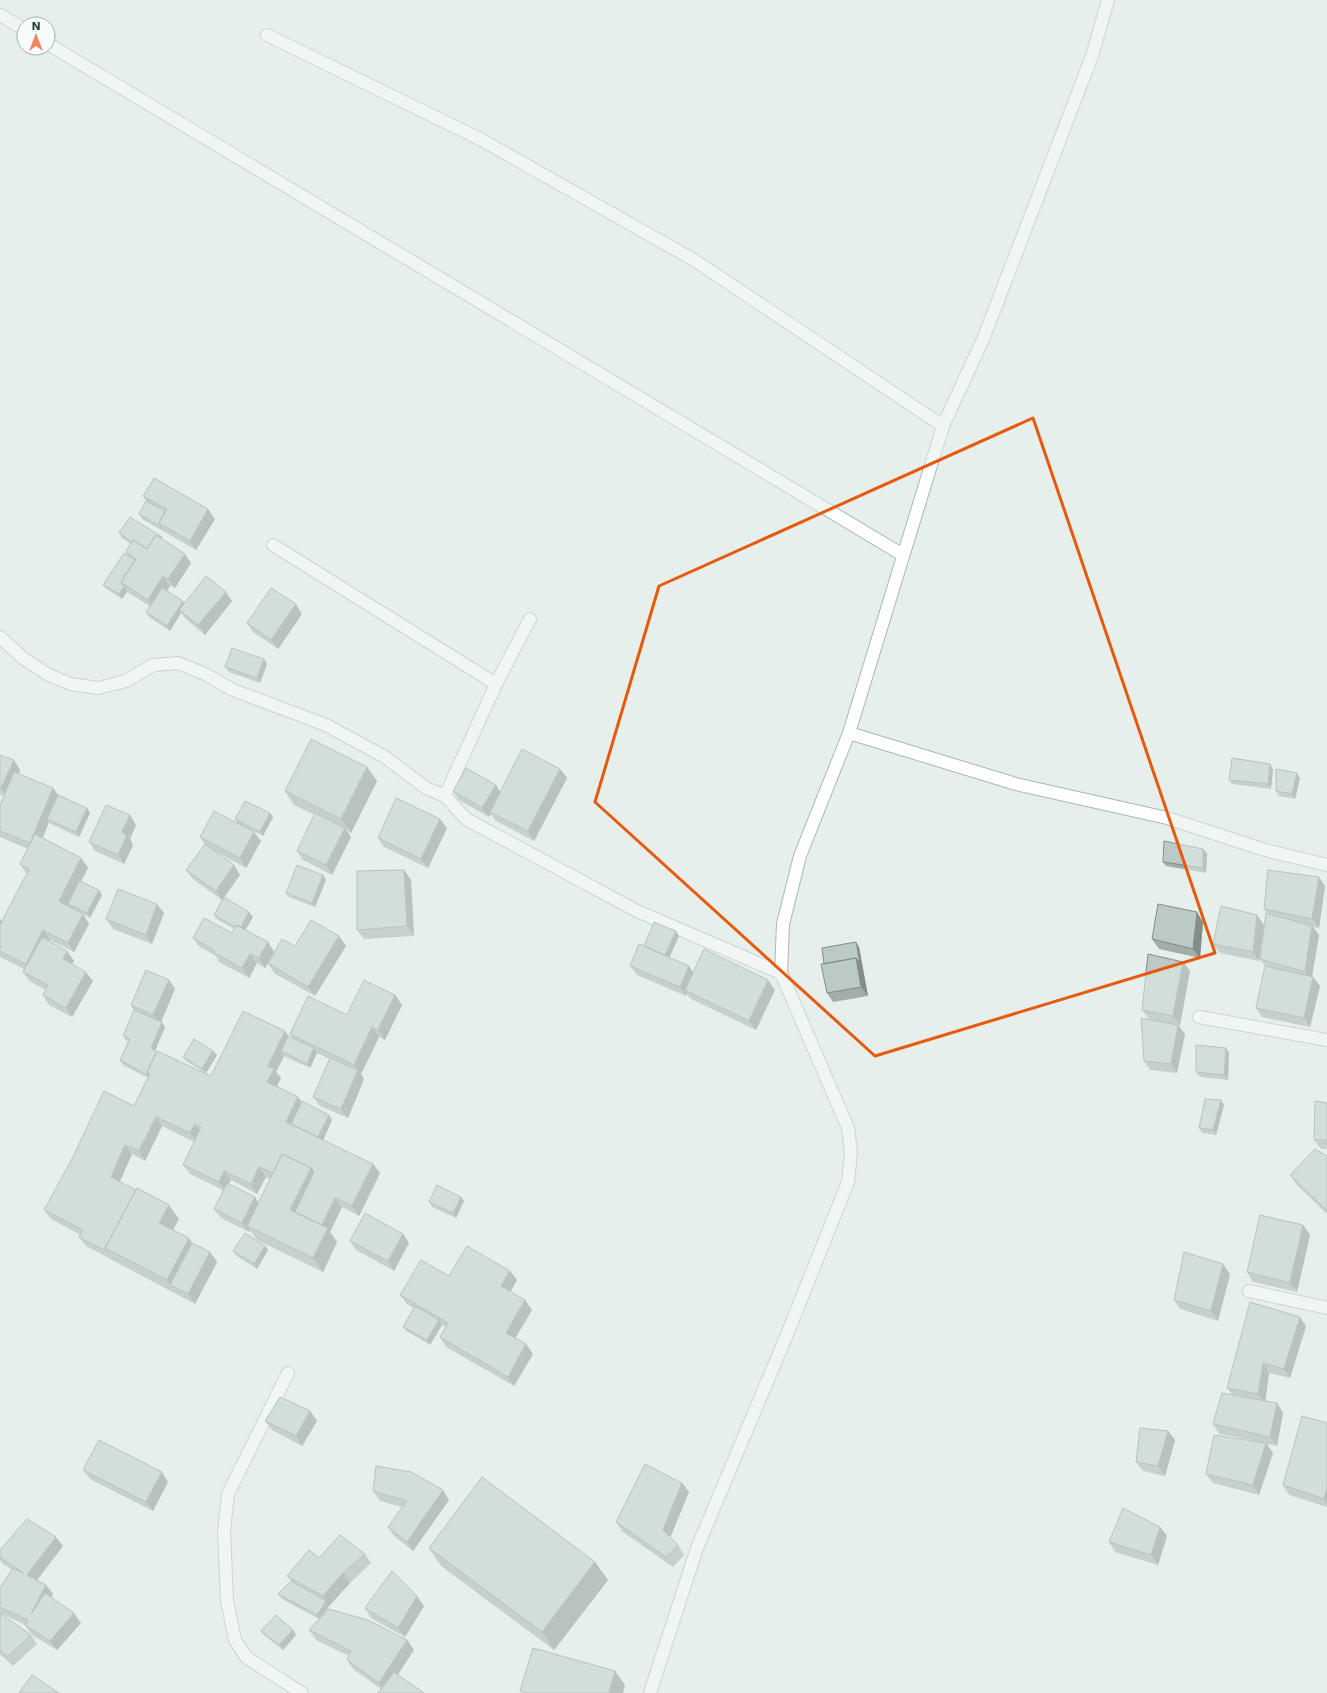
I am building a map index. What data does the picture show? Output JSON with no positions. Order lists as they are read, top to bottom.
{
  "north": "top"
}
